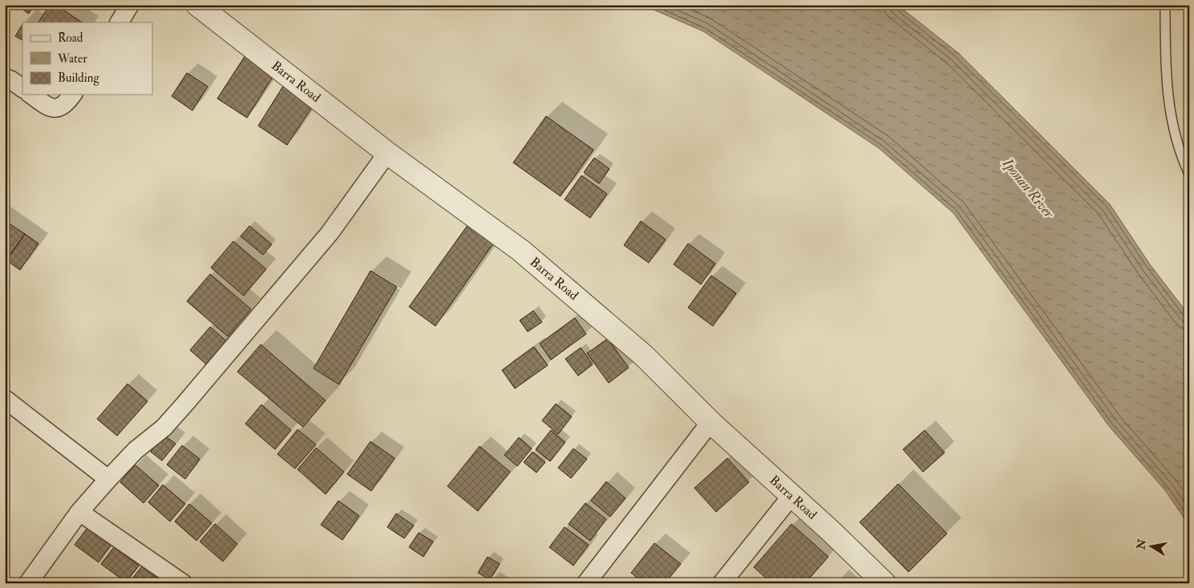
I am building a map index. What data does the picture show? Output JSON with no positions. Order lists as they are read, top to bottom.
{
  "streets": {
    "street": ["Barra Road"]
  },
  "water": ["Iponan River"],
  "legend": ["Road", "Water", "Building"],
  "north": "left"
}
